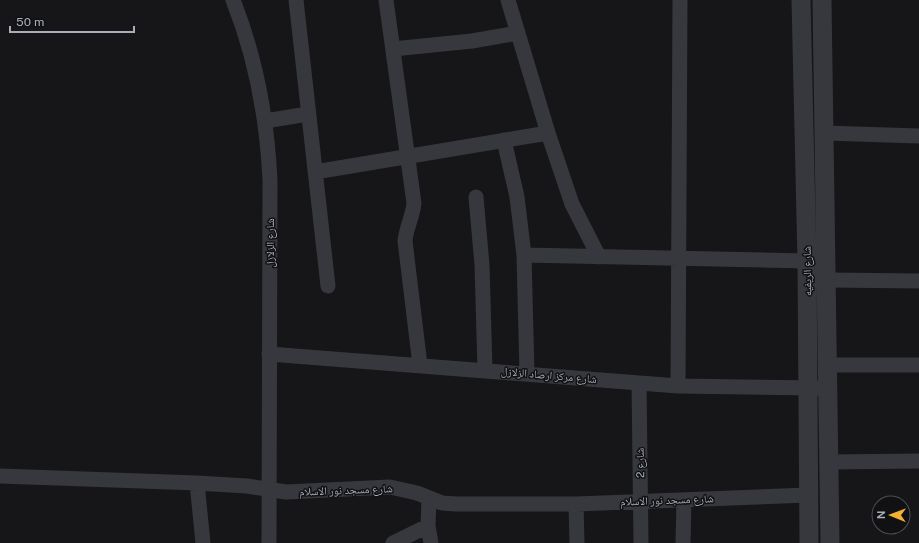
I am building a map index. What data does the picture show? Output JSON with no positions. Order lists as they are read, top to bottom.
{
  "streets": {
    "street": [
      "شارع الزلازل",
      "شارع الريفيه",
      "شارع مركز ارصاد الزلازل",
      "شارع 2",
      "شارع مسجد نور الاسلام"
    ]
  },
  "crossings": [
    ["شارع الزلازل", "شارع مركز ارصاد الزلازل"],
    ["شارع الزلازل", "شارع مسجد نور الاسلام"],
    ["شارع الريفيه", "شارع مركز ارصاد الزلازل"],
    ["شارع الريفيه", "شارع مسجد نور الاسلام"],
    ["شارع مركز ارصاد الزلازل", "شارع 2"],
    ["شارع 2", "شارع مسجد نور الاسلام"]
  ],
  "scale_bar": "50 m",
  "north": "left"
}
